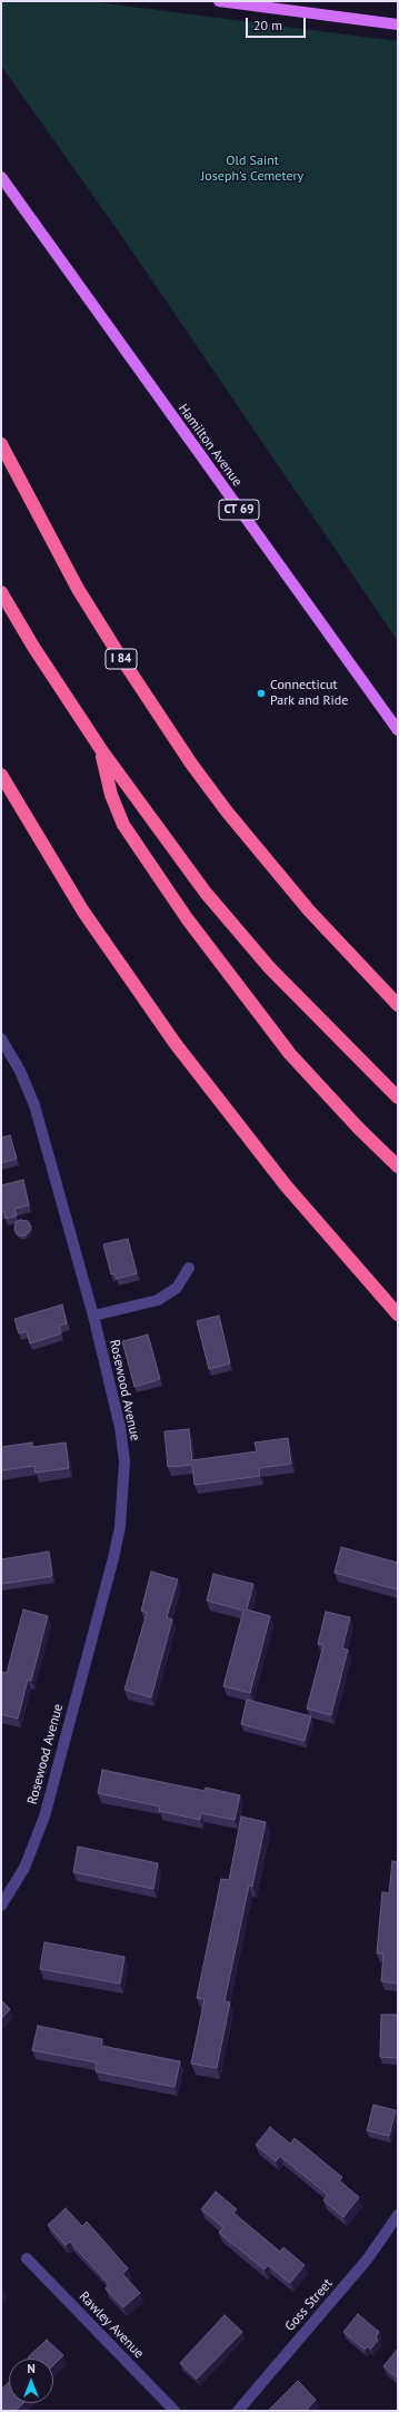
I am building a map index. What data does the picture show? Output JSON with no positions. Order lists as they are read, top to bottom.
{
  "streets": {
    "highway": ["I 84"],
    "main road": ["Hamilton Avenue", "CT 69"],
    "street": ["Rosewood Avenue", "Goss Street", "Rawley Avenue"]
  },
  "parks": ["Old Saint Joseph's Cemetery"],
  "places": ["Connecticut Park and Ride"],
  "scale_bar": "20 m",
  "north": "top"
}
